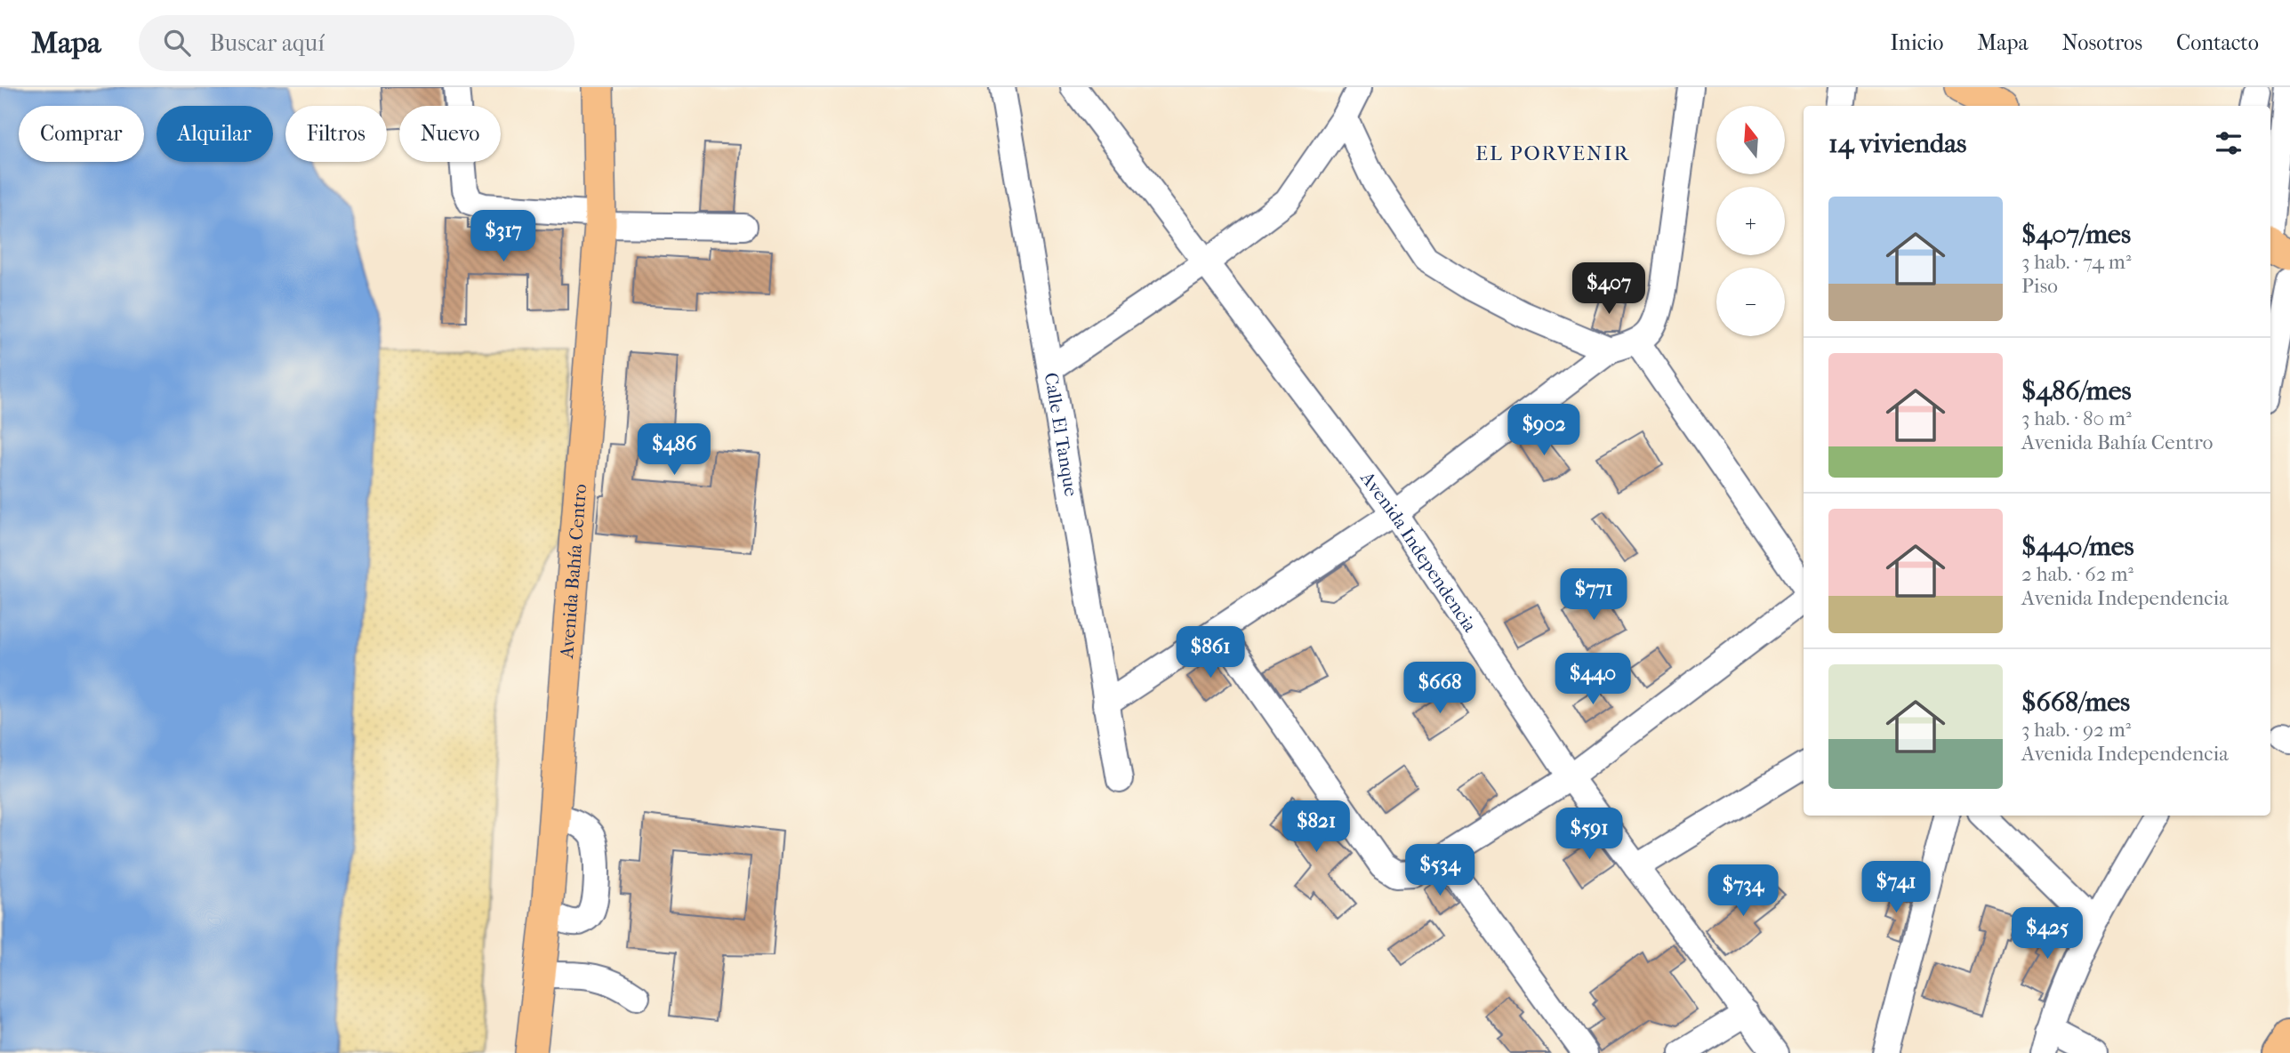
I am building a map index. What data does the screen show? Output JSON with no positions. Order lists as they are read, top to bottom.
{
  "streets": {
    "main road": ["Avenida Bahía Centro"],
    "street": ["Calle El Tanque", "Avenida Independencia"]
  },
  "districts": ["EL PORVENIR"],
  "north": "top",
  "page": {
    "header": "Mapa",
    "search": "Buscar aquí",
    "nav": [
      "Inicio",
      "Mapa",
      "Nosotros",
      "Contacto"
    ],
    "map_buttons": ["+", "−"],
    "chip": [
      "Comprar",
      "Alquilar",
      "Filtros",
      "Nuevo"
    ],
    "heading": "14 viviendas",
    "list": [
      {
        "name": "$407/mes",
        "note": "3 hab. · 74 m² · Piso"
      },
      {
        "name": "$486/mes",
        "note": "3 hab. · 80 m² · Avenida Bahía Centro"
      },
      {
        "name": "$440/mes",
        "note": "2 hab. · 62 m² · Avenida Independencia"
      },
      {
        "name": "$668/mes",
        "note": "3 hab. · 92 m² · Avenida Independencia"
      }
    ],
    "price": [
      "$317",
      "$407",
      "$902",
      "$486",
      "$771",
      "$861",
      "$440",
      "$668",
      "$821",
      "$591",
      "$534",
      "$741",
      "$734",
      "$425"
    ]
  }
}
